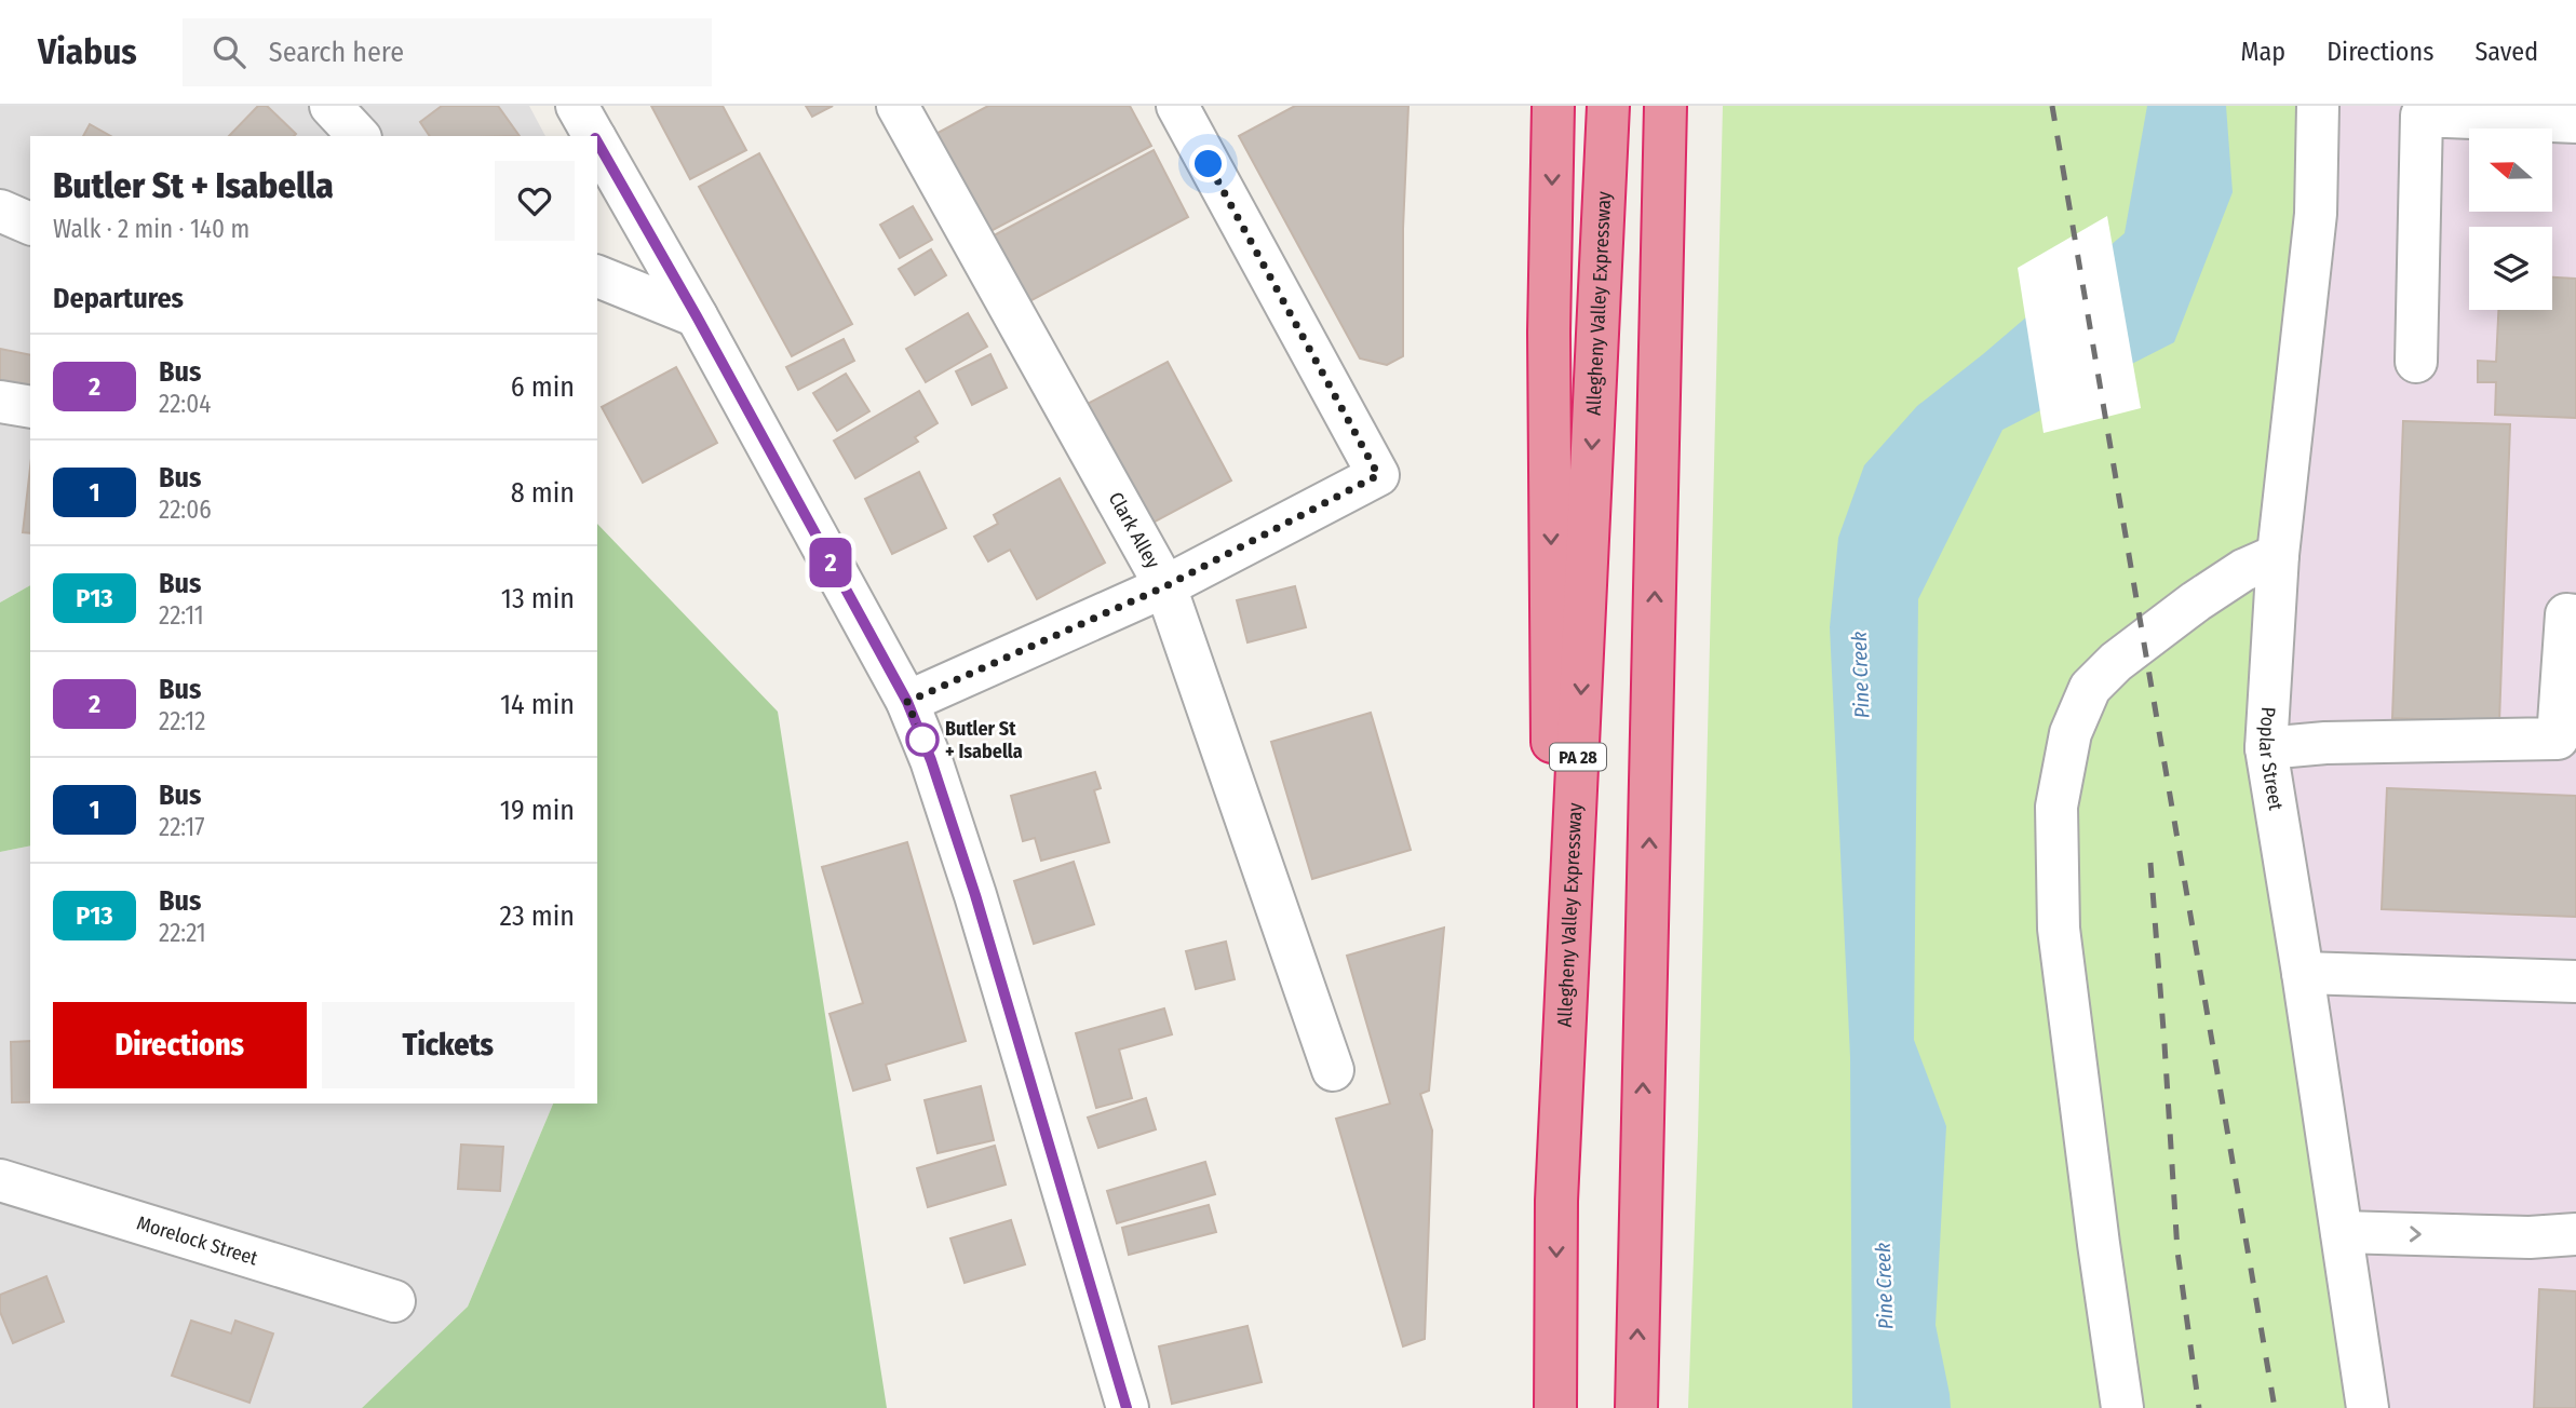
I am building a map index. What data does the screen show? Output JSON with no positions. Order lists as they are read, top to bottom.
{
  "streets": {
    "highway": ["Allegheny Valley Expressway", "PA 28"],
    "street": ["Clark Alley", "Poplar Street", "Morelock Street"]
  },
  "water": ["Pine Creek"],
  "places": ["Butler St + Isabella"],
  "lines": ["bus line 2"],
  "north": "left",
  "page": {
    "header": "Viabus",
    "search": "Search here",
    "nav": ["Map", "Directions", "Saved"],
    "on_map": "2",
    "heading": [
      ["Butler St + Isabella", "Walk · 2 min · 140 m"],
      "Departures"
    ],
    "list": [
      {
        "mark": "2",
        "name": "Bus",
        "note": "22:04",
        "value": "6 min"
      },
      {
        "mark": "1",
        "name": "Bus",
        "note": "22:06",
        "value": "8 min"
      },
      {
        "mark": "P13",
        "name": "Bus",
        "note": "22:11",
        "value": "13 min"
      },
      {
        "mark": "2",
        "name": "Bus",
        "note": "22:12",
        "value": "14 min"
      },
      {
        "mark": "1",
        "name": "Bus",
        "note": "22:17",
        "value": "19 min"
      },
      {
        "mark": "P13",
        "name": "Bus",
        "note": "22:21",
        "value": "23 min"
      }
    ],
    "buttons": ["Directions", "Tickets"]
  }
}
